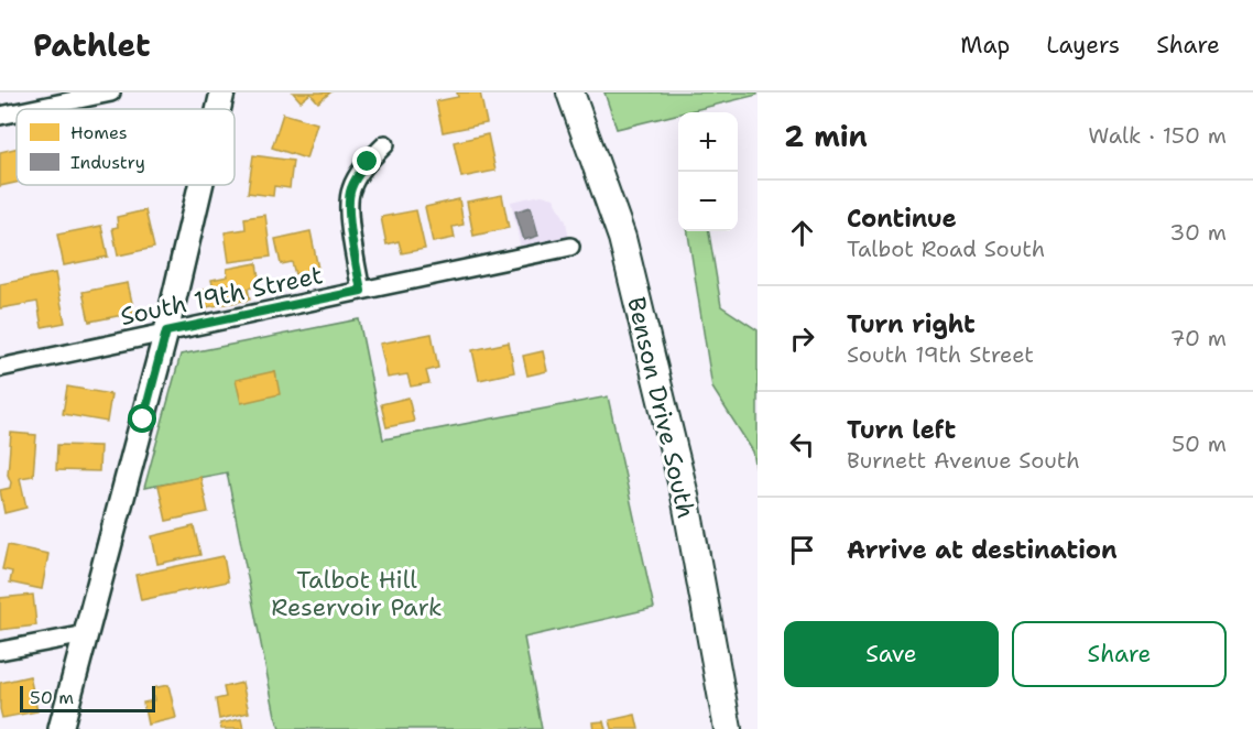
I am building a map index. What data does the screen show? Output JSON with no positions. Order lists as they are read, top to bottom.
{
  "streets": {
    "main road": ["Benson Drive South"],
    "street": ["South 19th Street"]
  },
  "parks": ["Talbot Hill Reservoir Park"],
  "legend": ["Homes", "Industry"],
  "scale_bar": "50 m",
  "page": {
    "header": "Pathlet",
    "nav": ["Map", "Layers", "Share"],
    "heading": ["2 min", "Walk · 150 m"],
    "map_buttons": ["+", "−"],
    "list": [
      ["Continue", "Talbot Road South", "30 m"],
      ["Turn right", "South 19th Street", "70 m"],
      ["Turn left", "Burnett Avenue South", "50 m"],
      "Arrive at destination"
    ],
    "buttons": ["Save", "Share"],
    "scale": "50 m"
  }
}
